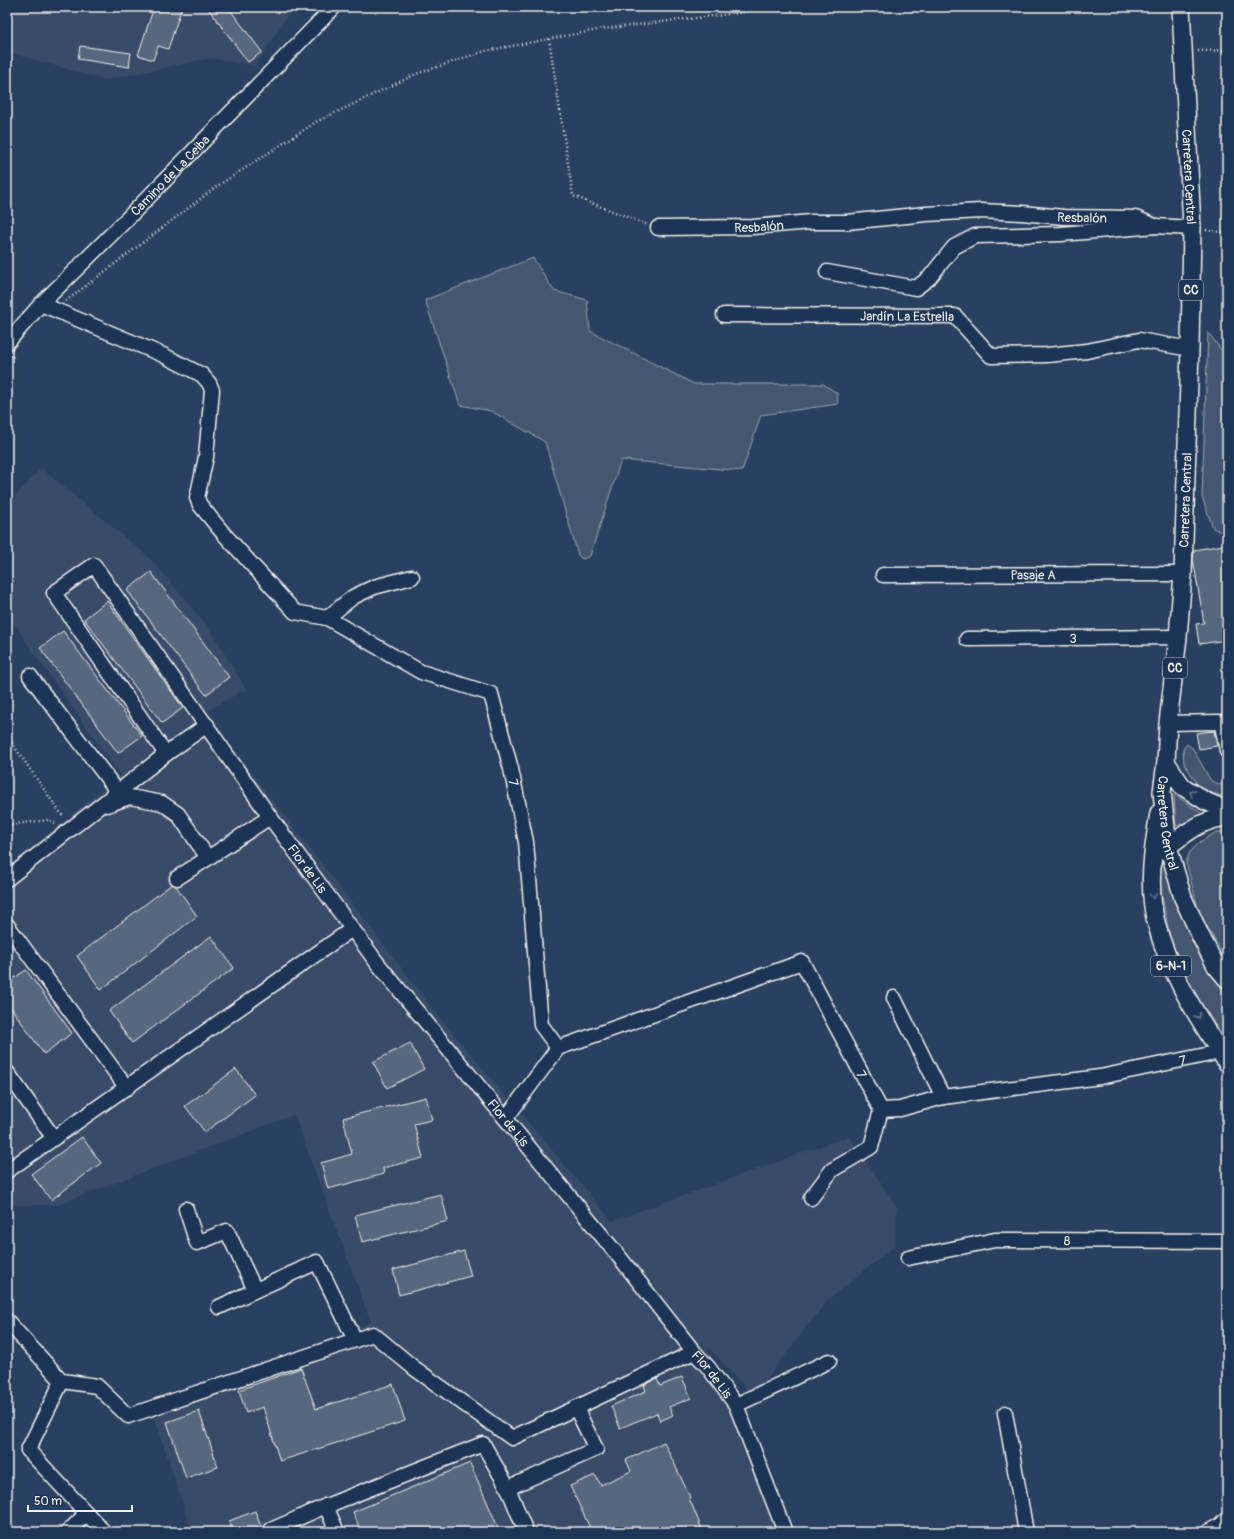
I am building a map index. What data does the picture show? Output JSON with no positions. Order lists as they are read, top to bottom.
{
  "streets": {
    "main road": ["Carretera Central", "CC", "6-N-1"],
    "street": [
      "Camino de La Ceiba",
      "Resbalón",
      "Jardín La Estrella",
      "Pasaje A",
      "3",
      "7",
      "Flor de Lis",
      "8"
    ]
  },
  "crossings": [
    ["Carretera Central", "Jardín La Estrella"],
    ["Carretera Central", "Pasaje A"],
    ["Carretera Central", "3"],
    ["7", "6-N-1"]
  ],
  "scale_bar": "50 m"
}
